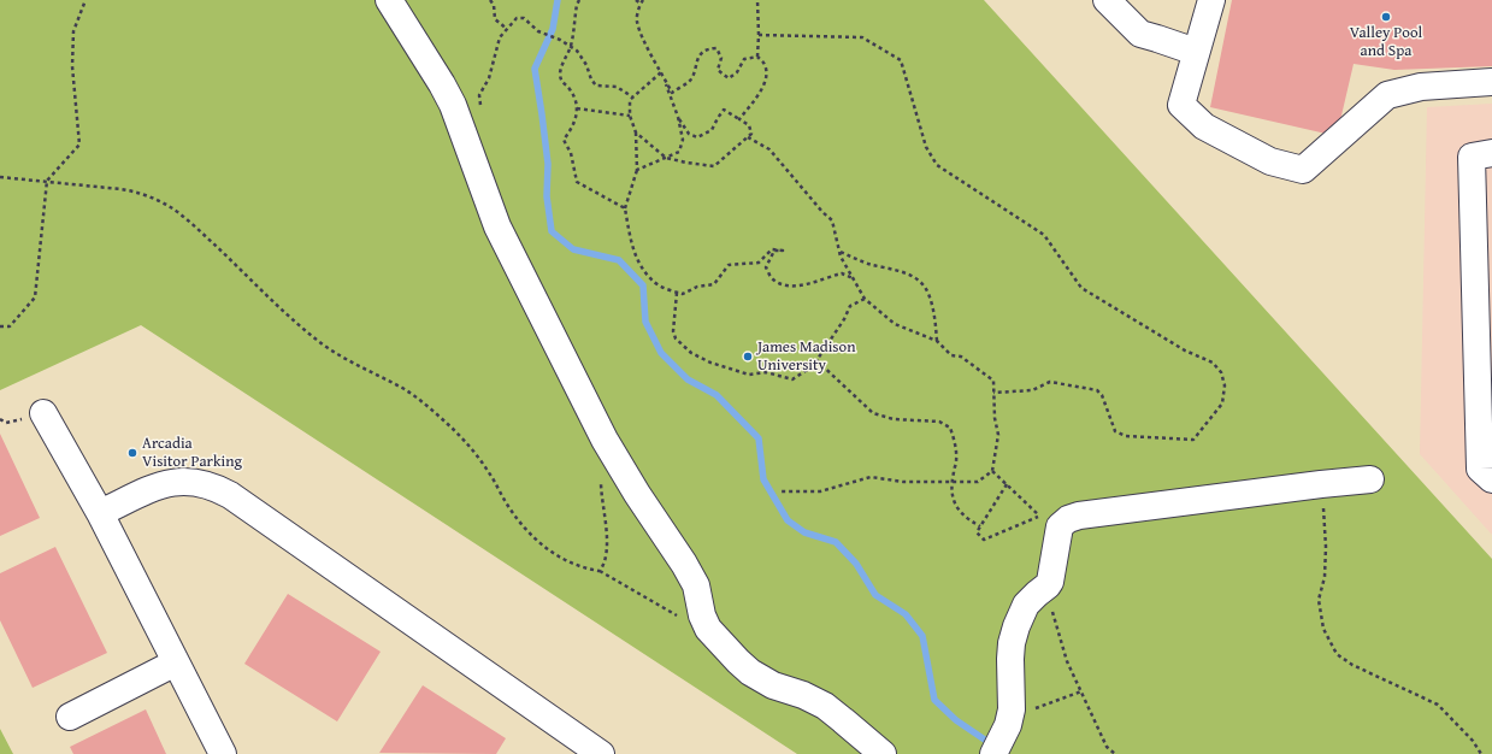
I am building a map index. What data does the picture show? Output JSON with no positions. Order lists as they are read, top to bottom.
{
  "places": ["Valley Pool and Spa", "James Madison University", "Arcadia Visitor Parking"]
}
